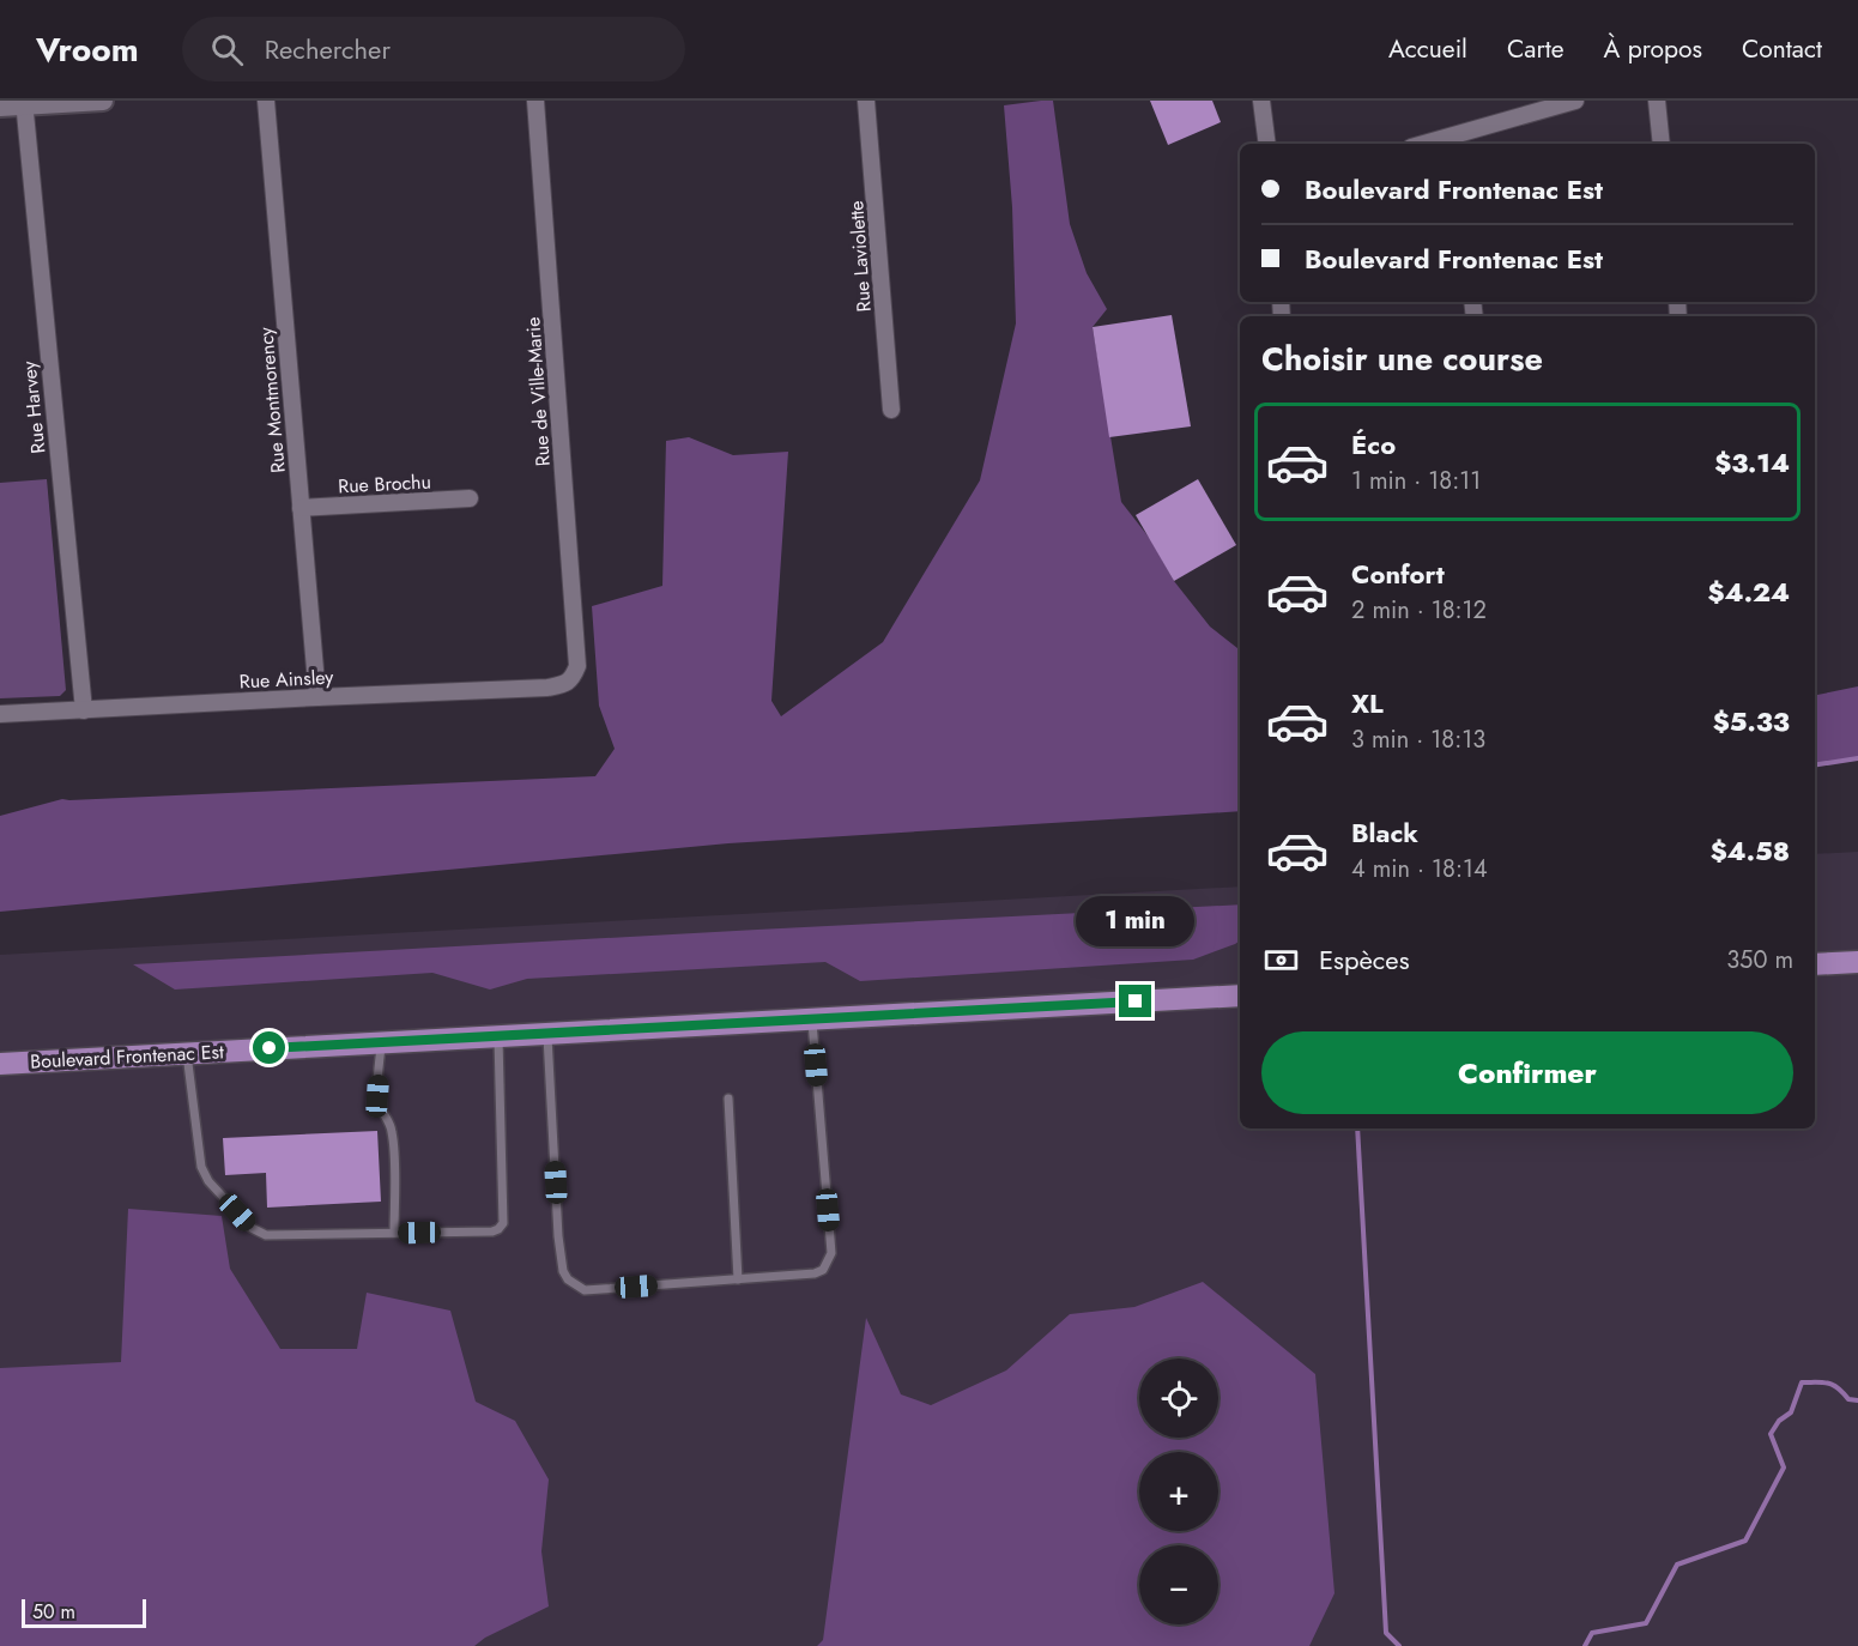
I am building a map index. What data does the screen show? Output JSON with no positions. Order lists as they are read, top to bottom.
{
  "streets": {
    "main road": ["Boulevard Frontenac Est"],
    "street": [
      "Rue Laviolette",
      "Rue de Ville-Marie",
      "Rue Montmorency",
      "Rue Harvey",
      "Rue Brochu",
      "Rue Ainsley"
    ]
  },
  "crossings": [
    ["Rue de Ville-Marie", "Rue Ainsley"],
    ["Rue Montmorency", "Rue Brochu"],
    ["Rue Montmorency", "Rue Ainsley"],
    ["Rue Harvey", "Rue Ainsley"]
  ],
  "scale_bar": "50 m",
  "page": {
    "header": "Vroom",
    "search": "Rechercher",
    "nav": [
      "Accueil",
      "Carte",
      "À propos",
      "Contact"
    ],
    "banner": ["Boulevard Frontenac Est", "Boulevard Frontenac Est"],
    "heading": "Choisir une course",
    "list": [
      {
        "name": "Éco",
        "note": "1 min · 18:11",
        "value": "$3.14"
      },
      {
        "name": "Confort",
        "note": "2 min · 18:12",
        "value": "$4.24"
      },
      {
        "name": "XL",
        "note": "3 min · 18:13",
        "value": "$5.33"
      },
      {
        "name": "Black",
        "note": "4 min · 18:14",
        "value": "$4.58"
      }
    ],
    "bubble": "1 min",
    "pay": ["Espèces", "350 m"],
    "buttons": "Confirmer",
    "map_buttons": ["+", "−"],
    "scale": "50 m"
  }
}
